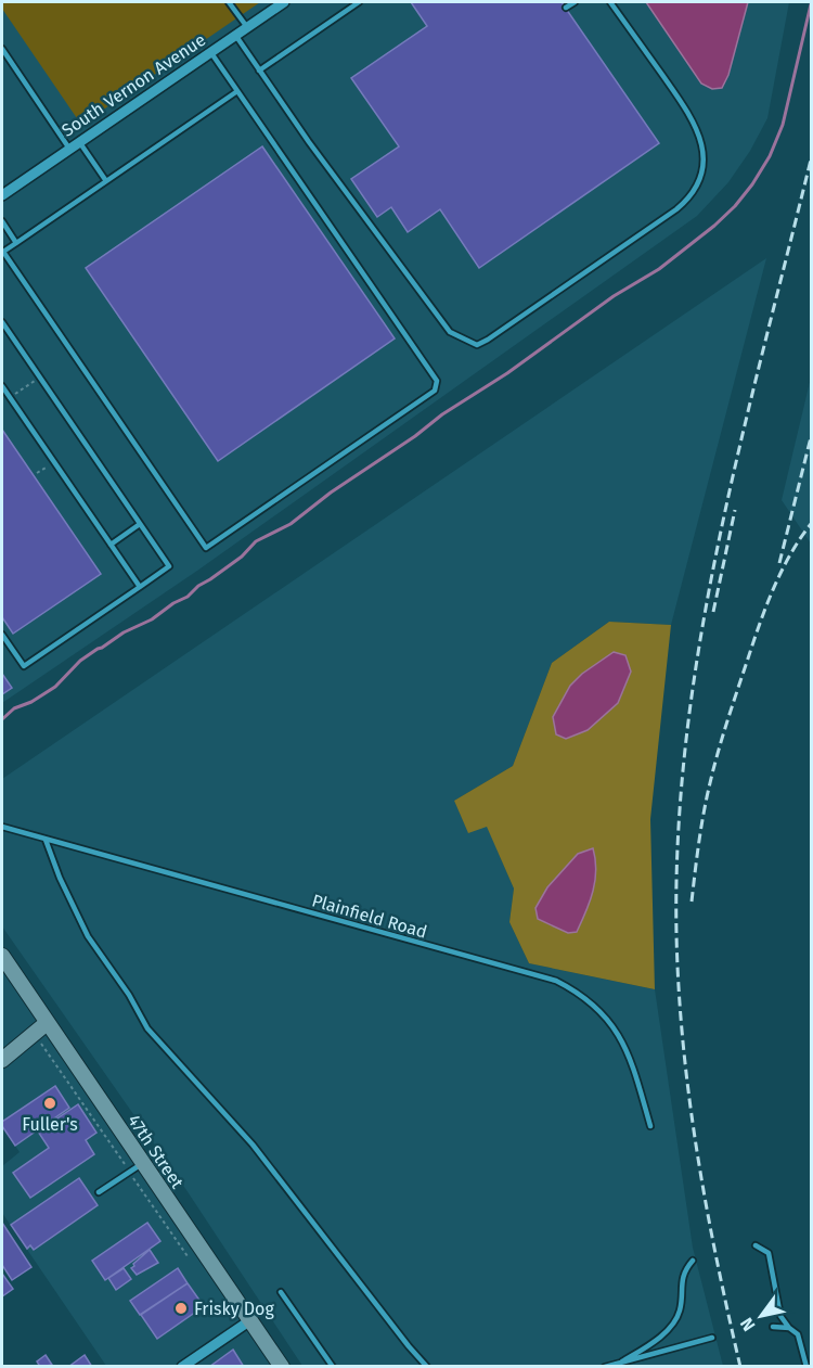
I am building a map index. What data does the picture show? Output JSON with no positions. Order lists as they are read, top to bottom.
{
  "streets": {
    "main road": ["47th Street"],
    "street": ["South Vernon Avenue"],
    "lane": ["Plainfield Road"]
  },
  "places": ["Fuller's", "Frisky Dog"],
  "north": "bottom left"
}
